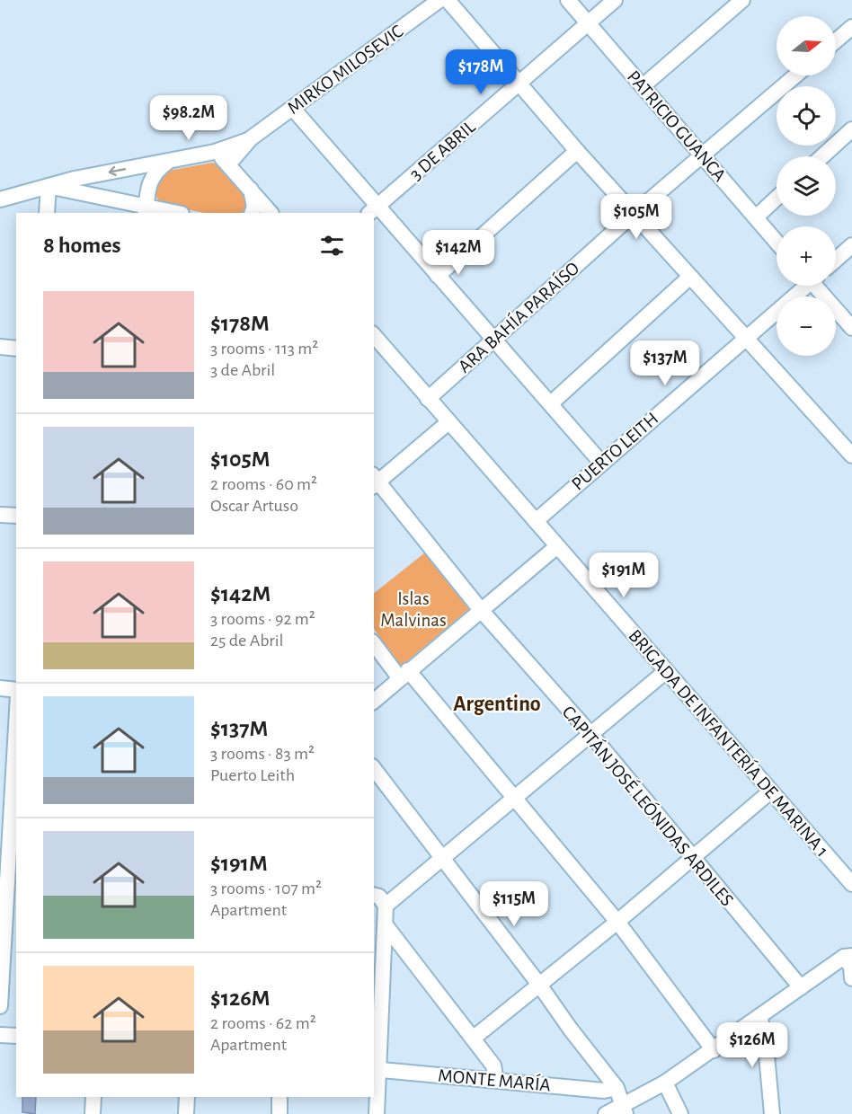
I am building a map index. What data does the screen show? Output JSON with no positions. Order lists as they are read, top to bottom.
{
  "streets": {
    "street": [
      "MIRKO MILOSEVIC",
      "PATRICIO GUANCA",
      "3 DE ABRIL",
      "ARA BAHÍA PARAÍSO",
      "PUERTO LEITH",
      "BRIGADA DE INFANTERÍA DE MARINA 1",
      "CAPITÁN JOSÉ LEÓNIDAS ARDILES",
      "MONTE MARÍA"
    ]
  },
  "crossings": [
    ["PATRICIO GUANCA", "3 DE ABRIL"],
    ["PATRICIO GUANCA", "ARA BAHÍA PARAÍSO"],
    ["ARA BAHÍA PARAÍSO", "BRIGADA DE INFANTERÍA DE MARINA 1"],
    ["PUERTO LEITH", "BRIGADA DE INFANTERÍA DE MARINA 1"]
  ],
  "districts": ["Argentino"],
  "parks": ["Islas Malvinas"],
  "north": "right",
  "page": {
    "map_buttons": ["+", "−"],
    "price": [
      "$178M",
      "$98.2M",
      "$105M",
      "$142M",
      "$137M",
      "$191M",
      "$115M",
      "$126M"
    ],
    "heading": "8 homes",
    "list": [
      {
        "name": "$178M",
        "note": "3 rooms · 113 m² · 3 de Abril"
      },
      {
        "name": "$105M",
        "note": "2 rooms · 60 m² · Oscar Artuso"
      },
      {
        "name": "$142M",
        "note": "3 rooms · 92 m² · 25 de Abril"
      },
      {
        "name": "$137M",
        "note": "3 rooms · 83 m² · Puerto Leith"
      },
      {
        "name": "$191M",
        "note": "3 rooms · 107 m² · Apartment"
      },
      {
        "name": "$126M",
        "note": "2 rooms · 62 m² · Apartment"
      }
    ]
  }
}
